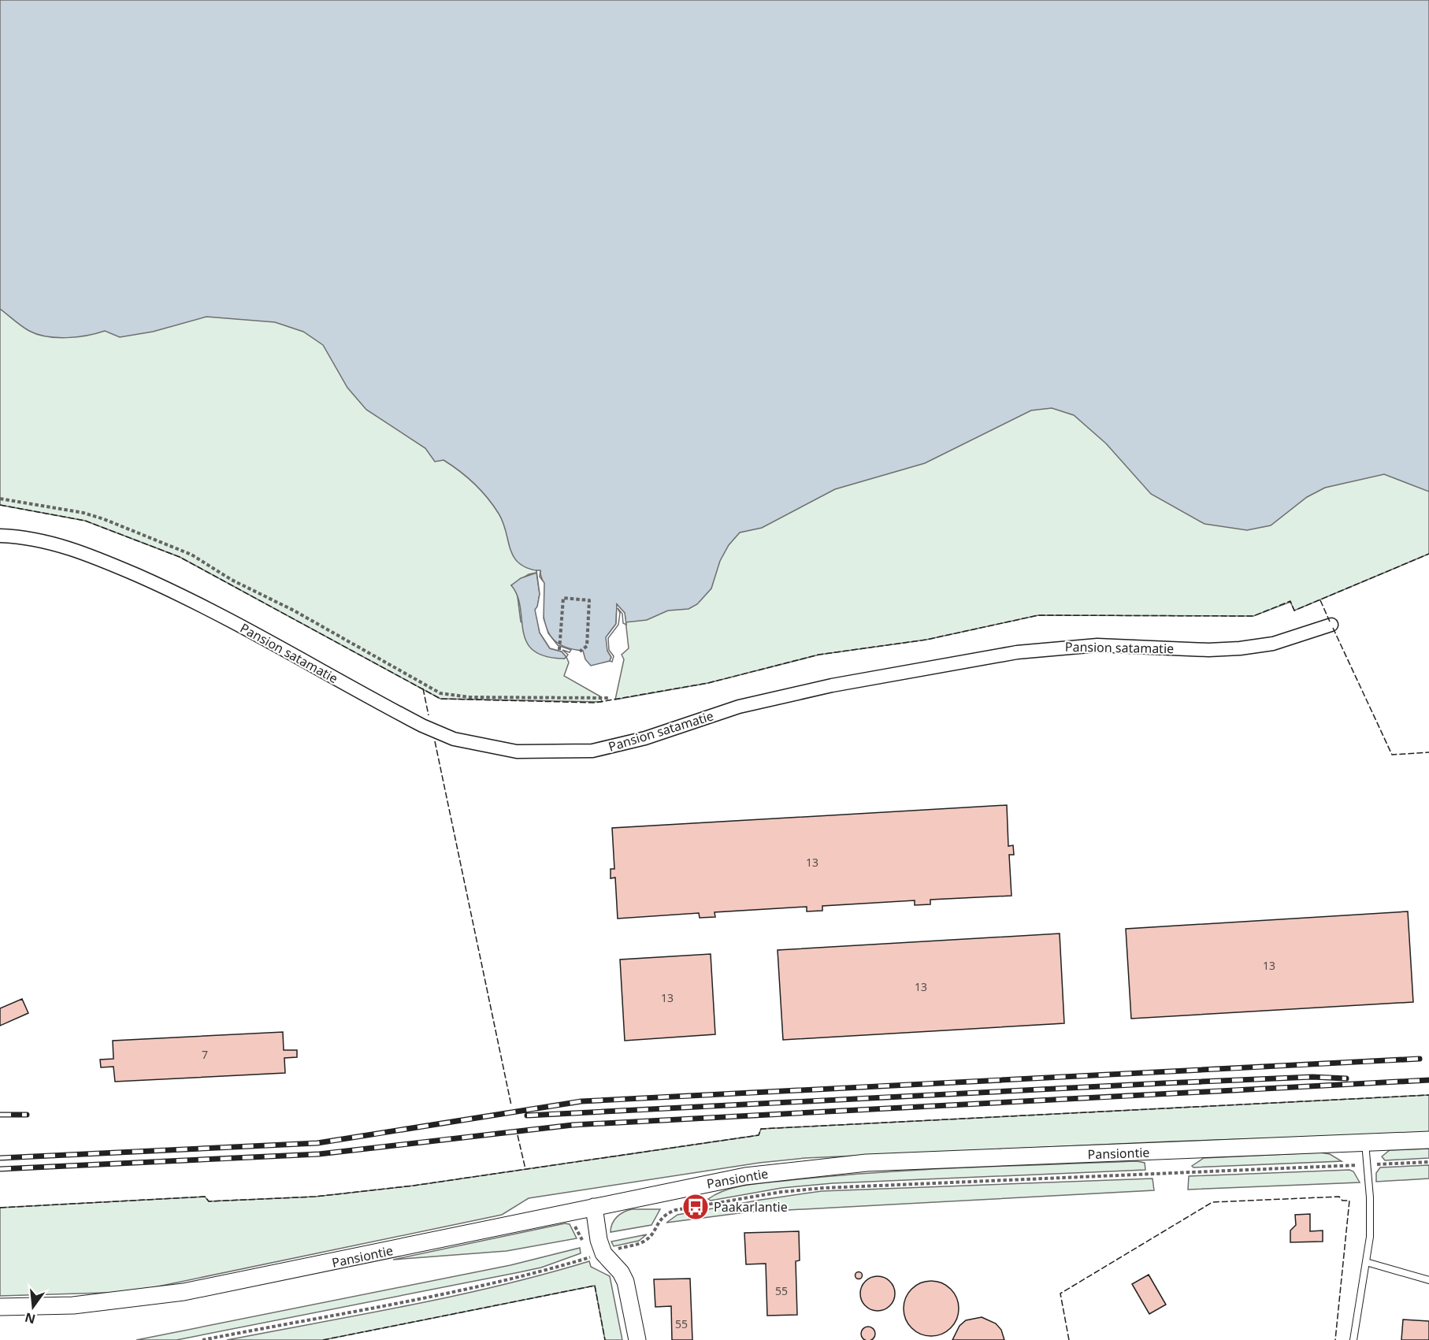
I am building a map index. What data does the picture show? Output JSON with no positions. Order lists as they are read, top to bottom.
{
  "streets": {
    "street": ["Pansion satamatie", "Pansiontie"]
  },
  "places": {
    "bus stop": ["Paakarlantie"]
  },
  "house_numbers": [
    "13",
    "13",
    "13",
    "13",
    "7",
    "55",
    "55"
  ],
  "north": "bottom"
}
